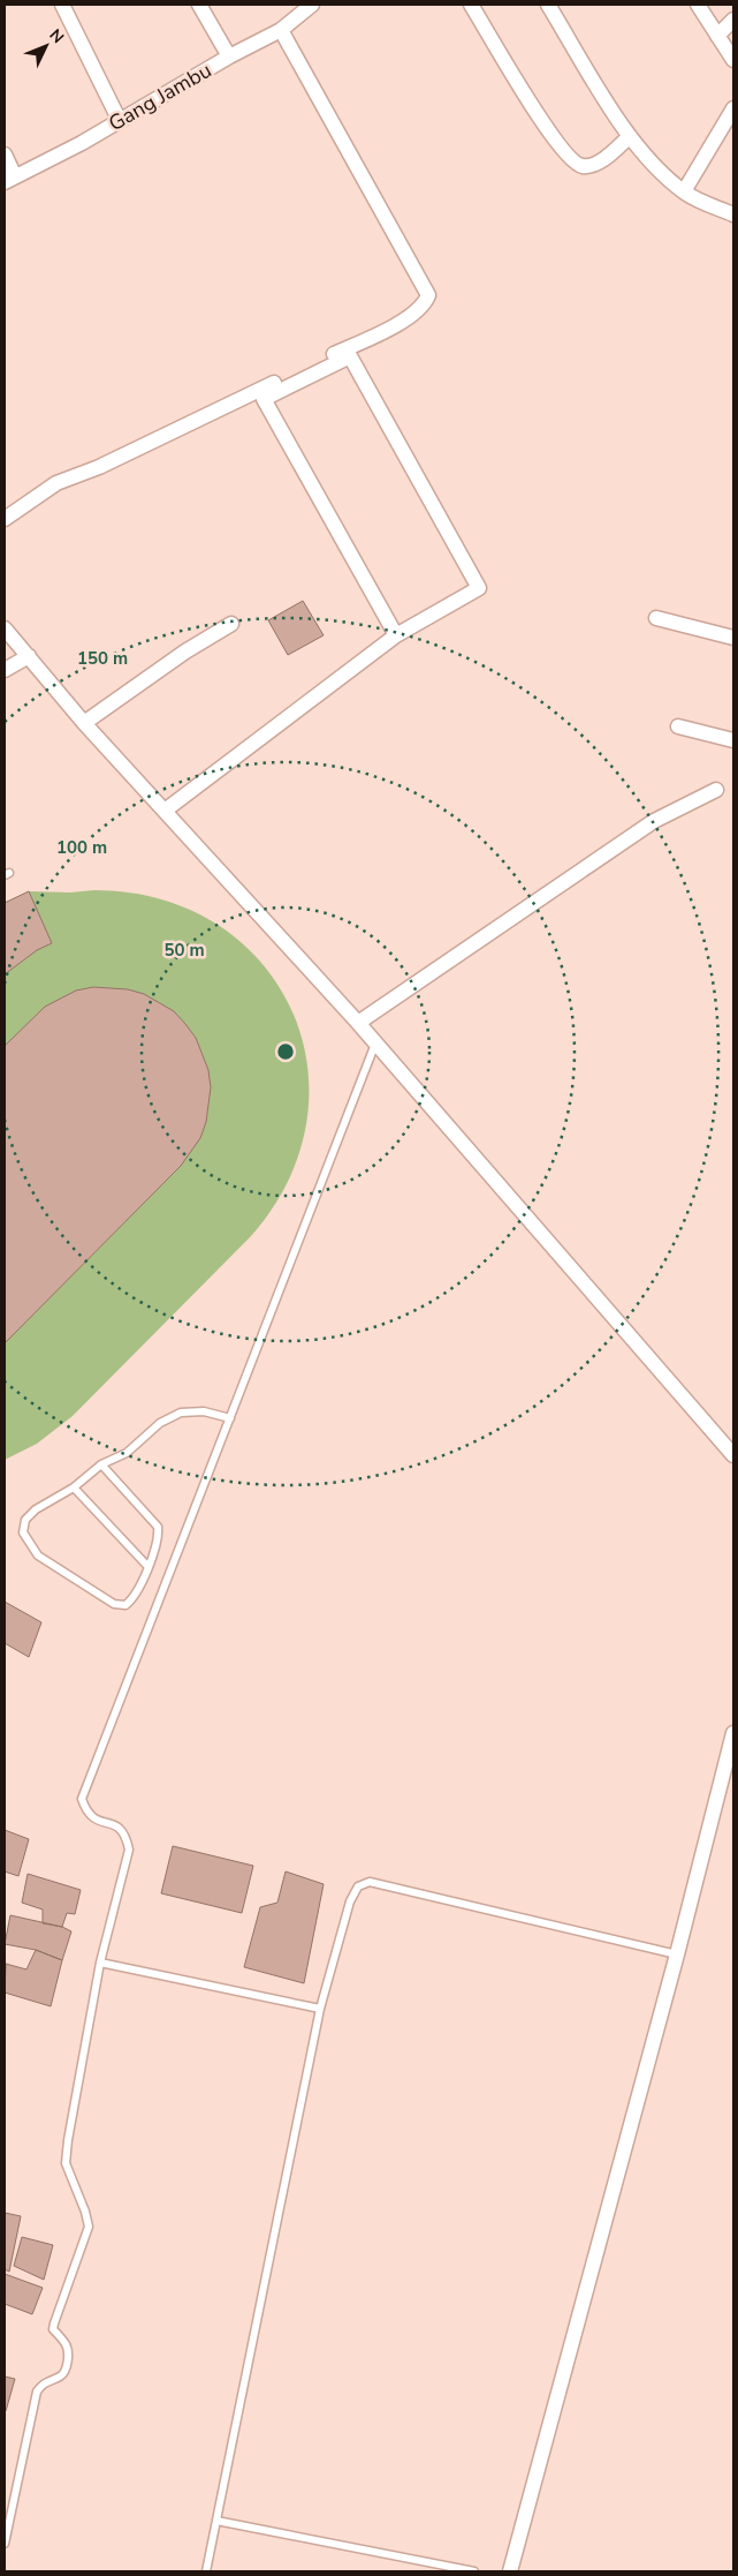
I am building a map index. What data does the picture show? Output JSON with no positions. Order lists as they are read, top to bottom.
{
  "streets": {
    "street": ["Gang Jambu"]
  },
  "north": "top right",
  "rings": ["150 m", "100 m", "50 m"]
}
